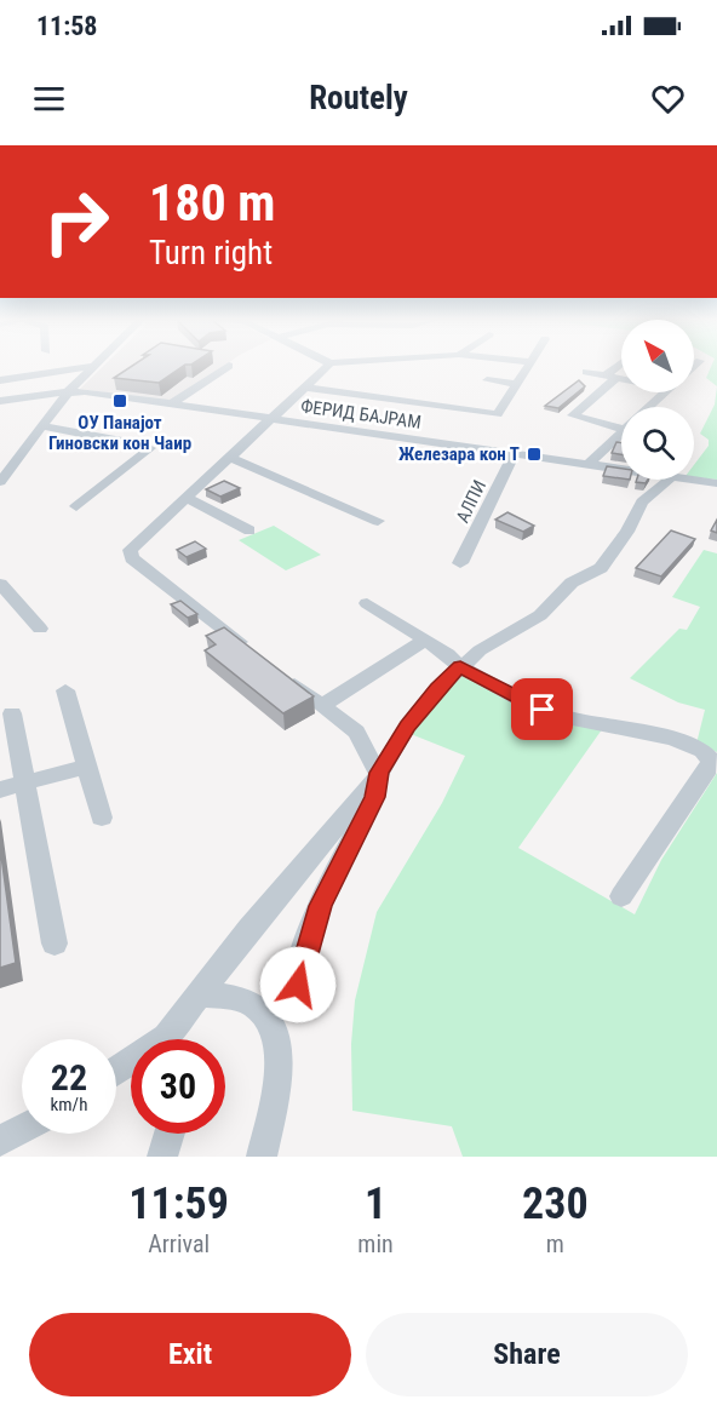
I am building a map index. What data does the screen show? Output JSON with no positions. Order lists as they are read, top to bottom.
{
  "streets": {
    "street": ["ФЕРИД БАЈРАМ", "АЛПИ"]
  },
  "crossings": [
    ["ФЕРИД БАЈРАМ", "АЛПИ"]
  ],
  "places": {
    "transit": ["ОУ Панајот Гиновски кон Чаир", "Железара кон Т"]
  },
  "north": "top left",
  "page": {
    "status": "11:58",
    "header": "Routely",
    "turn": ["180 m", "Turn right"],
    "speed": "22 km/h",
    "limit": "30",
    "eta": [
      "11:59",
      "Arrival",
      "1",
      "min",
      "230",
      "m"
    ],
    "buttons": ["Exit", "Share"]
  }
}
